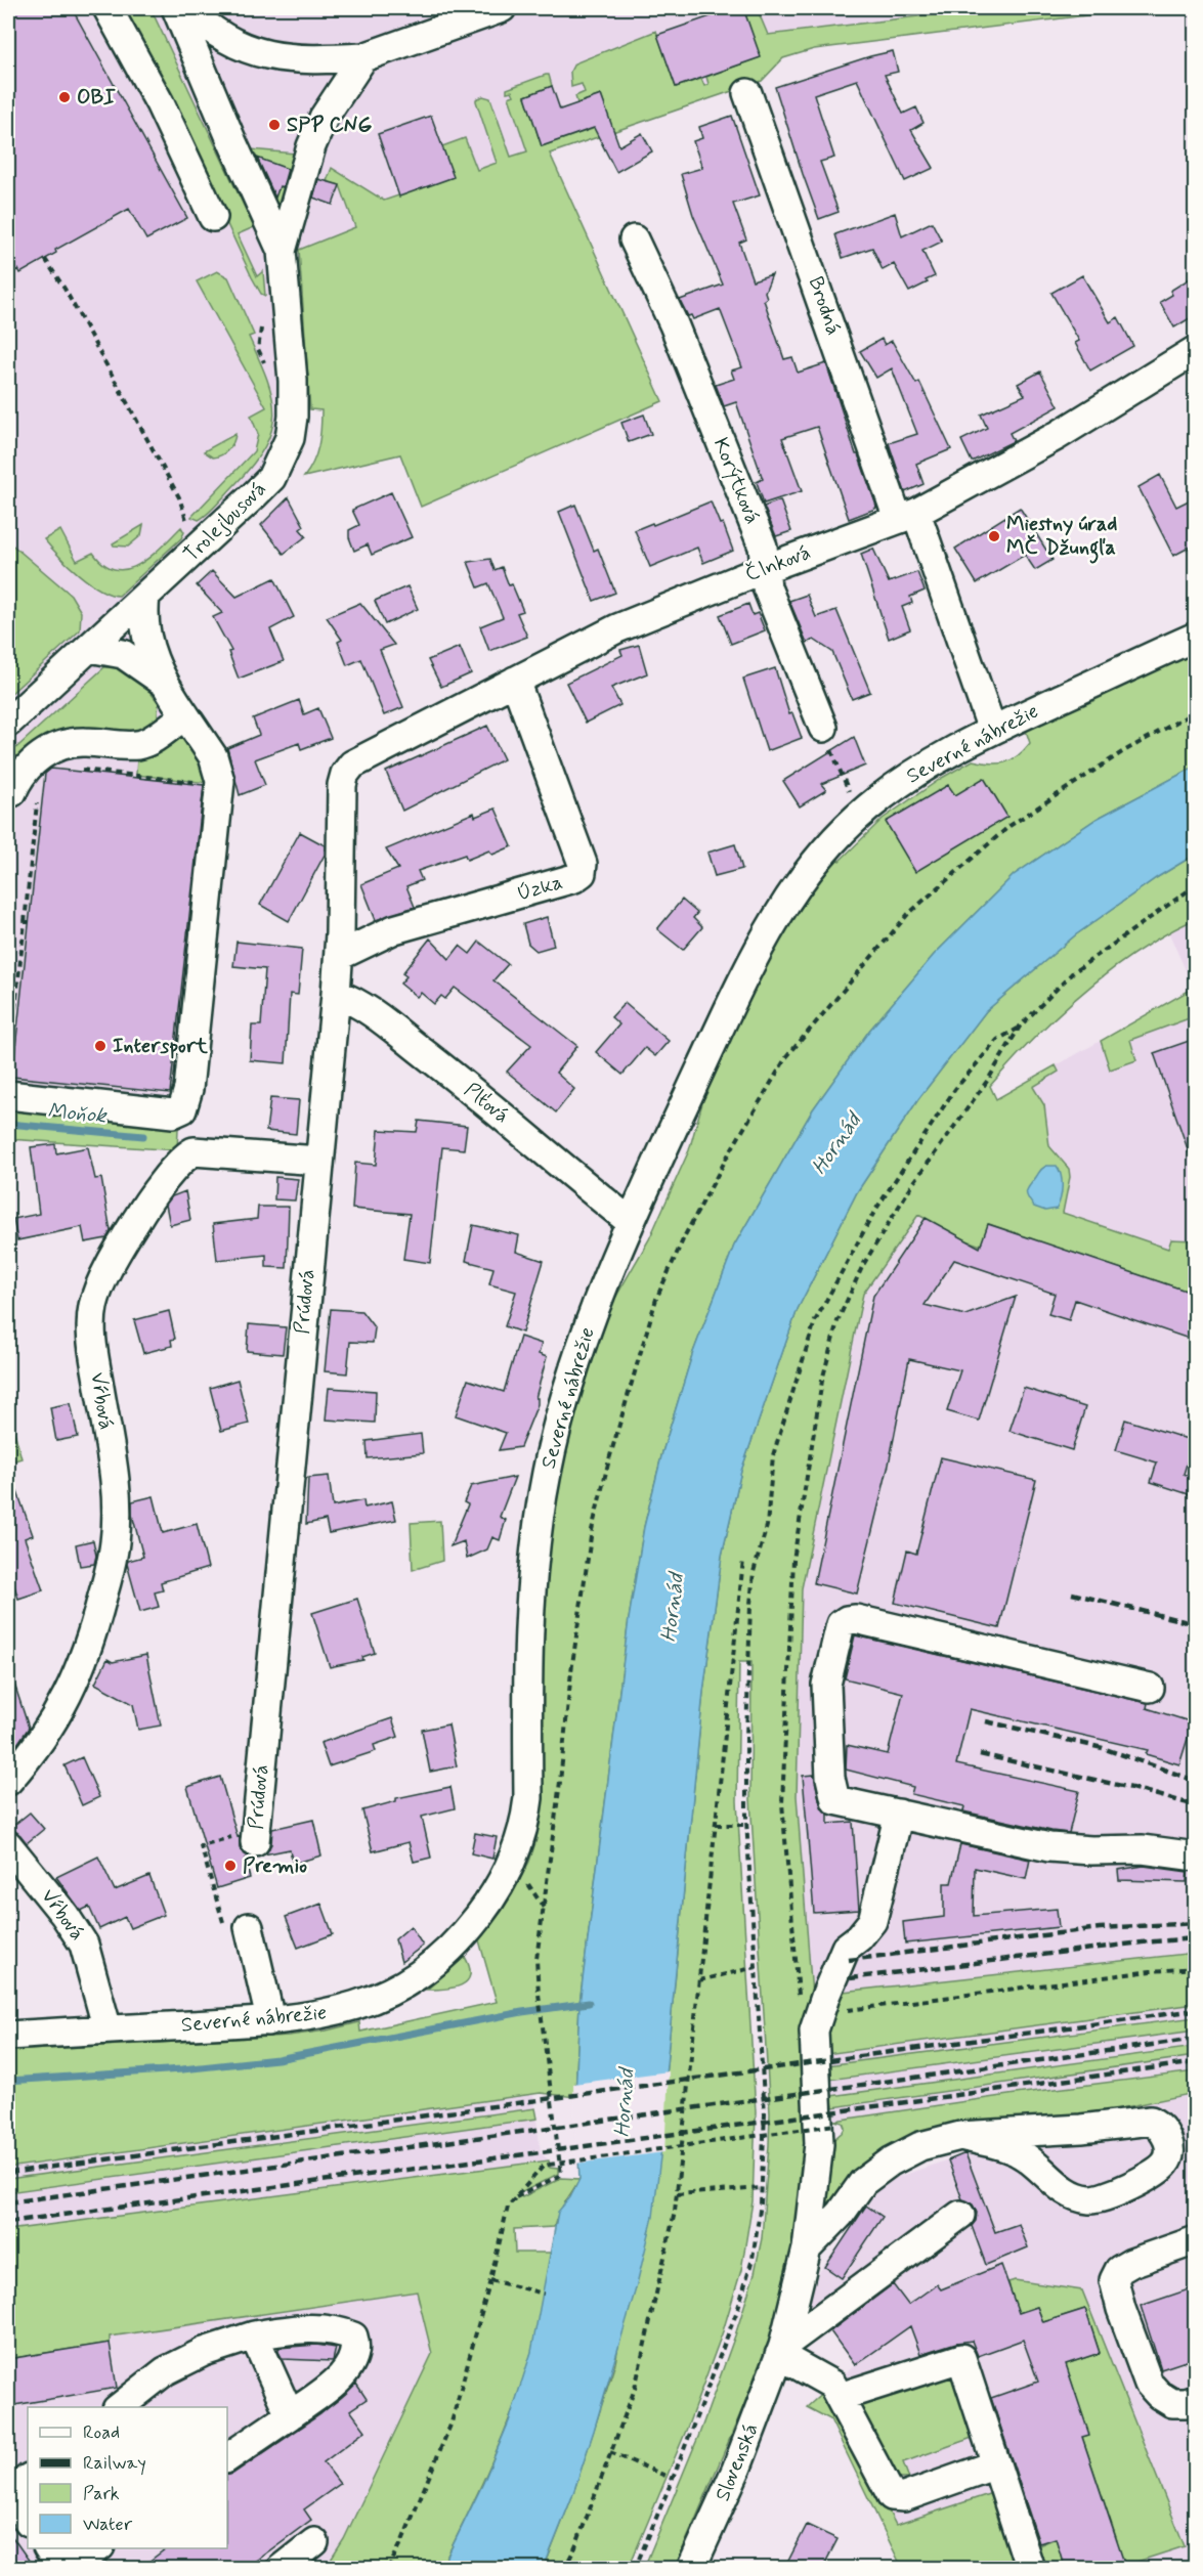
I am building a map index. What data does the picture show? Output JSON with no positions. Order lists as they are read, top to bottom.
{
  "streets": {
    "street": [
      "Brodná",
      "Korýtková",
      "Trolejbusová",
      "Člnková",
      "Severné nábrežie",
      "Úzka",
      "Plťová",
      "Prúdová",
      "Vŕbová",
      "Slovenská"
    ]
  },
  "crossings": [
    ["Brodná", "Člnková"],
    ["Brodná", "Severné nábrežie"],
    ["Korýtková", "Člnková"],
    ["Člnková", "Úzka"],
    ["Člnková", "Prúdová"],
    ["Severné nábrežie", "Plťová"],
    ["Severné nábrežie", "Vŕbová"],
    ["Úzka", "Prúdová"],
    ["Plťová", "Prúdová"],
    ["Prúdová", "Vŕbová"]
  ],
  "water": ["Moňok", "Hornád"],
  "places": [
    "OBI",
    "SPP CNG",
    "Miestny úrad MČ Džungľa",
    "Intersport",
    "Premio"
  ],
  "legend": [
    "Road",
    "Railway",
    "Park",
    "Water"
  ]
}
